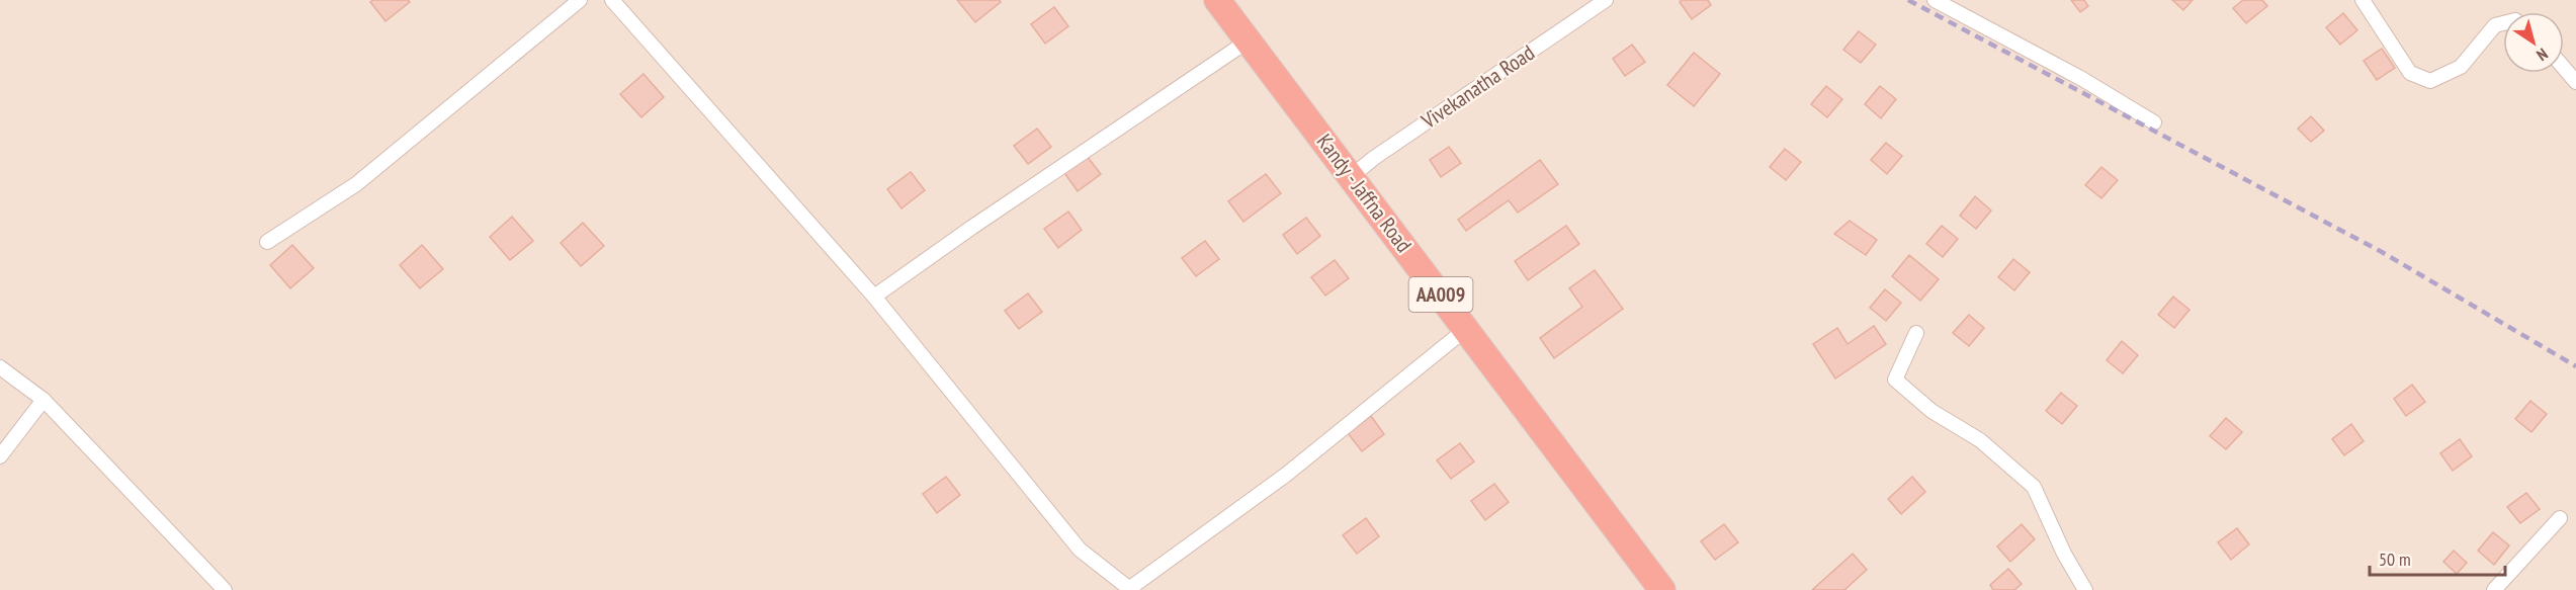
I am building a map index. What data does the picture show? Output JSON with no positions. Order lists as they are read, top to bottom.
{
  "streets": {
    "highway": ["Kandy - Jaffna Road", "AA009"],
    "street": ["Vivekanatha Road"]
  },
  "crossings": [
    ["Vivekanatha Road", "Kandy - Jaffna Road"]
  ],
  "scale_bar": "50 m",
  "north": "bottom right"
}
